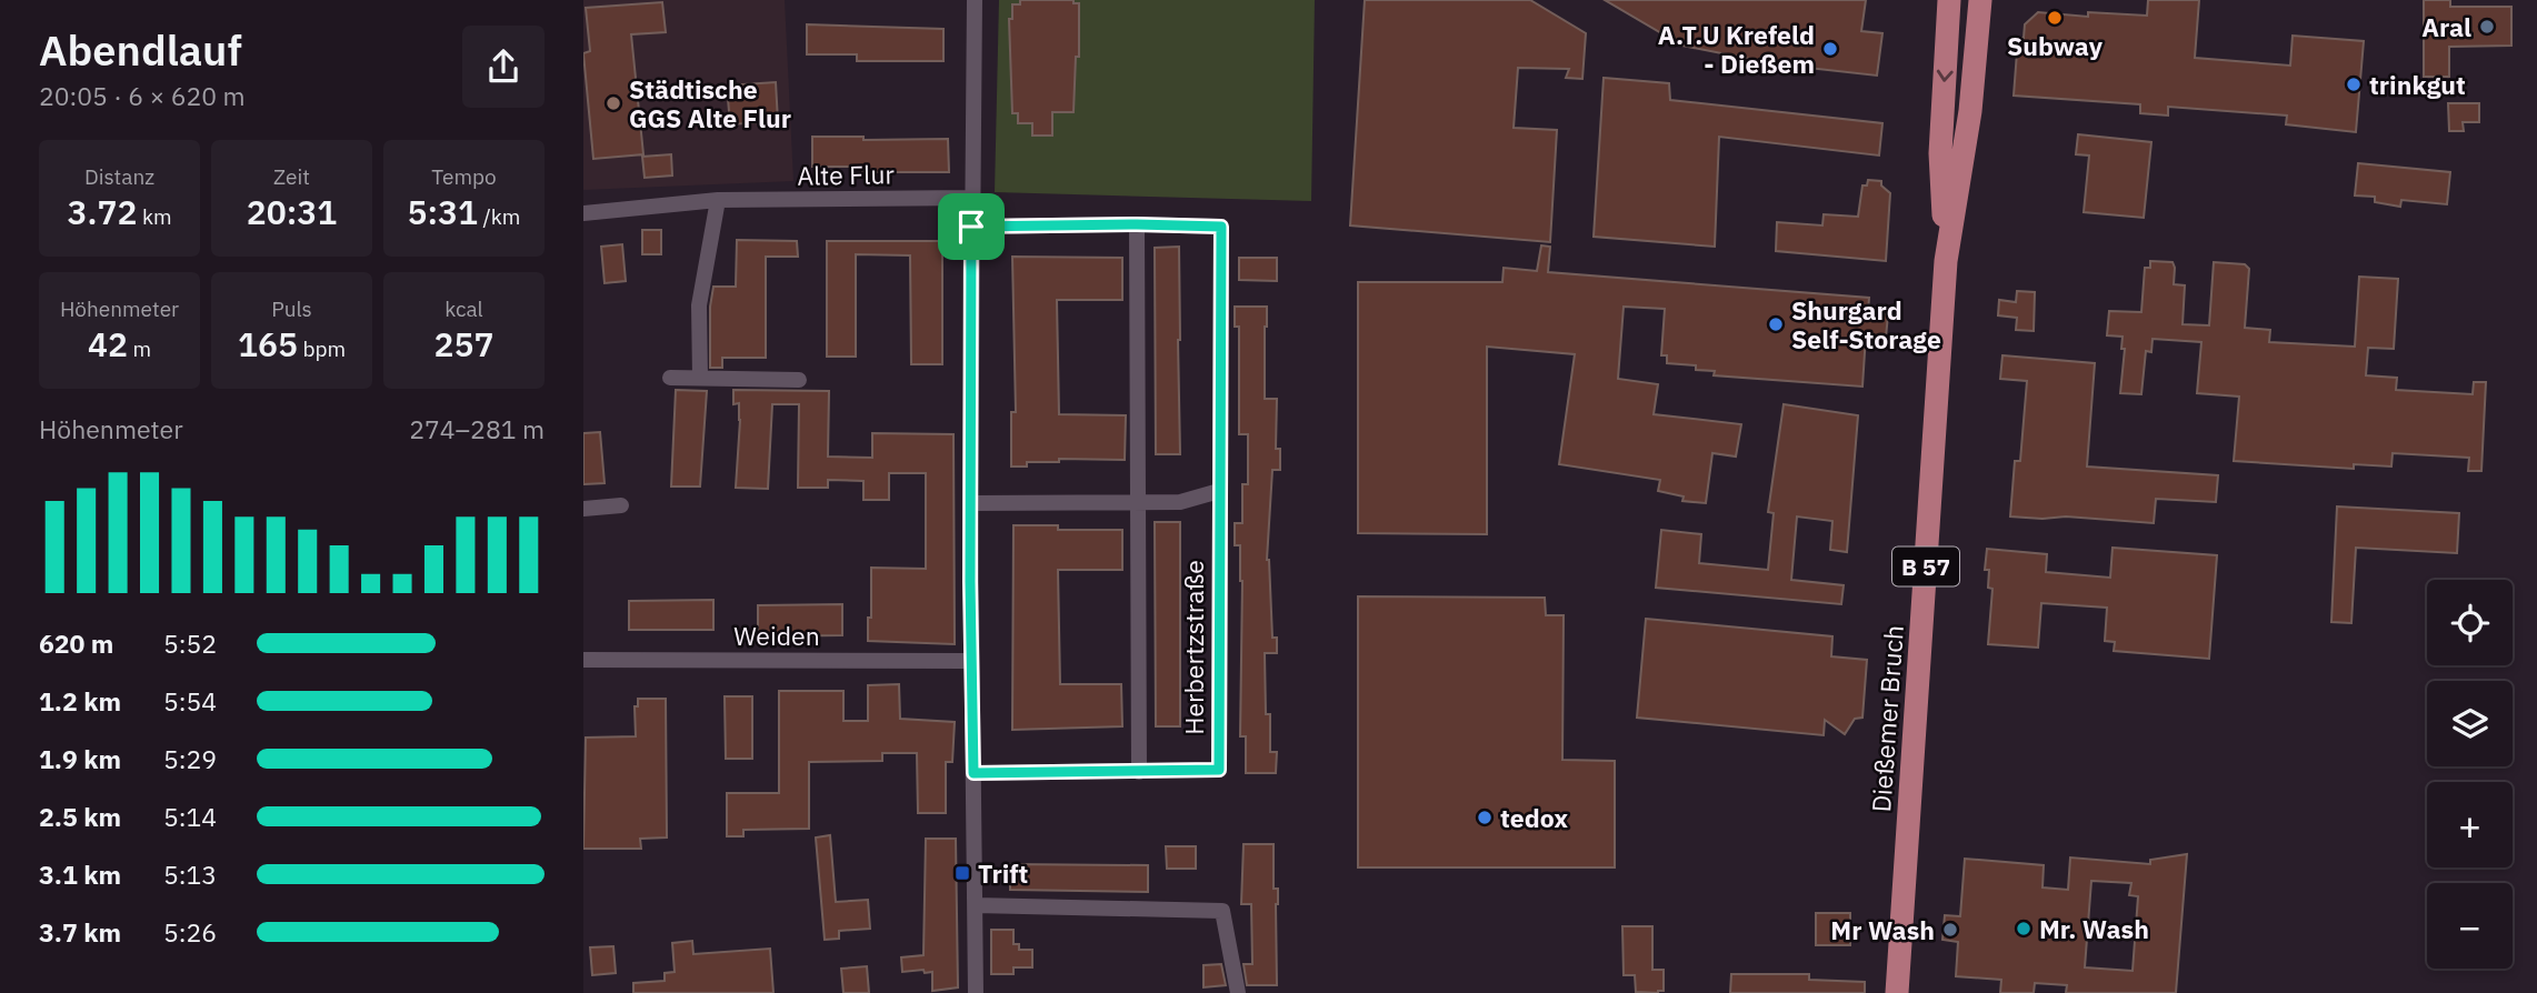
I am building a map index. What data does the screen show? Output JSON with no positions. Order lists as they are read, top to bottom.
{
  "streets": {
    "main road": ["B 57", "Dießemer Bruch"],
    "street": ["Alte Flur", "Weiden", "Herbertzstraße"]
  },
  "places": {
    "other": [
      "Subway",
      "Aral",
      "A.T.U Krefeld - Dießem",
      "trinkgut",
      "Städtische GGS Alte Flur",
      "Shurgard Self-Storage",
      "tedox",
      "Mr. Wash",
      "Mr Wash"
    ],
    "transit": ["Trift"]
  },
  "page": {
    "heading": ["Abendlauf", "20:05 · 6 × 620 m"],
    "stats": [
      ["Distanz", "3.72 km"],
      ["Zeit", "20:31"],
      ["Tempo", "5:31 /km"],
      ["Höhenmeter", "42 m"],
      ["Puls", "165 bpm"],
      ["kcal", "257"]
    ],
    "chart": ["Höhenmeter", "274–281 m"],
    "map_buttons": ["+", "−"],
    "list": [
      {
        "name": "620 m",
        "note": "5:52"
      },
      {
        "name": "1.2 km",
        "note": "5:54"
      },
      {
        "name": "1.9 km",
        "note": "5:29"
      },
      {
        "name": "2.5 km",
        "note": "5:14"
      },
      {
        "name": "3.1 km",
        "note": "5:13"
      },
      {
        "name": "3.7 km",
        "note": "5:26"
      }
    ]
  }
}
